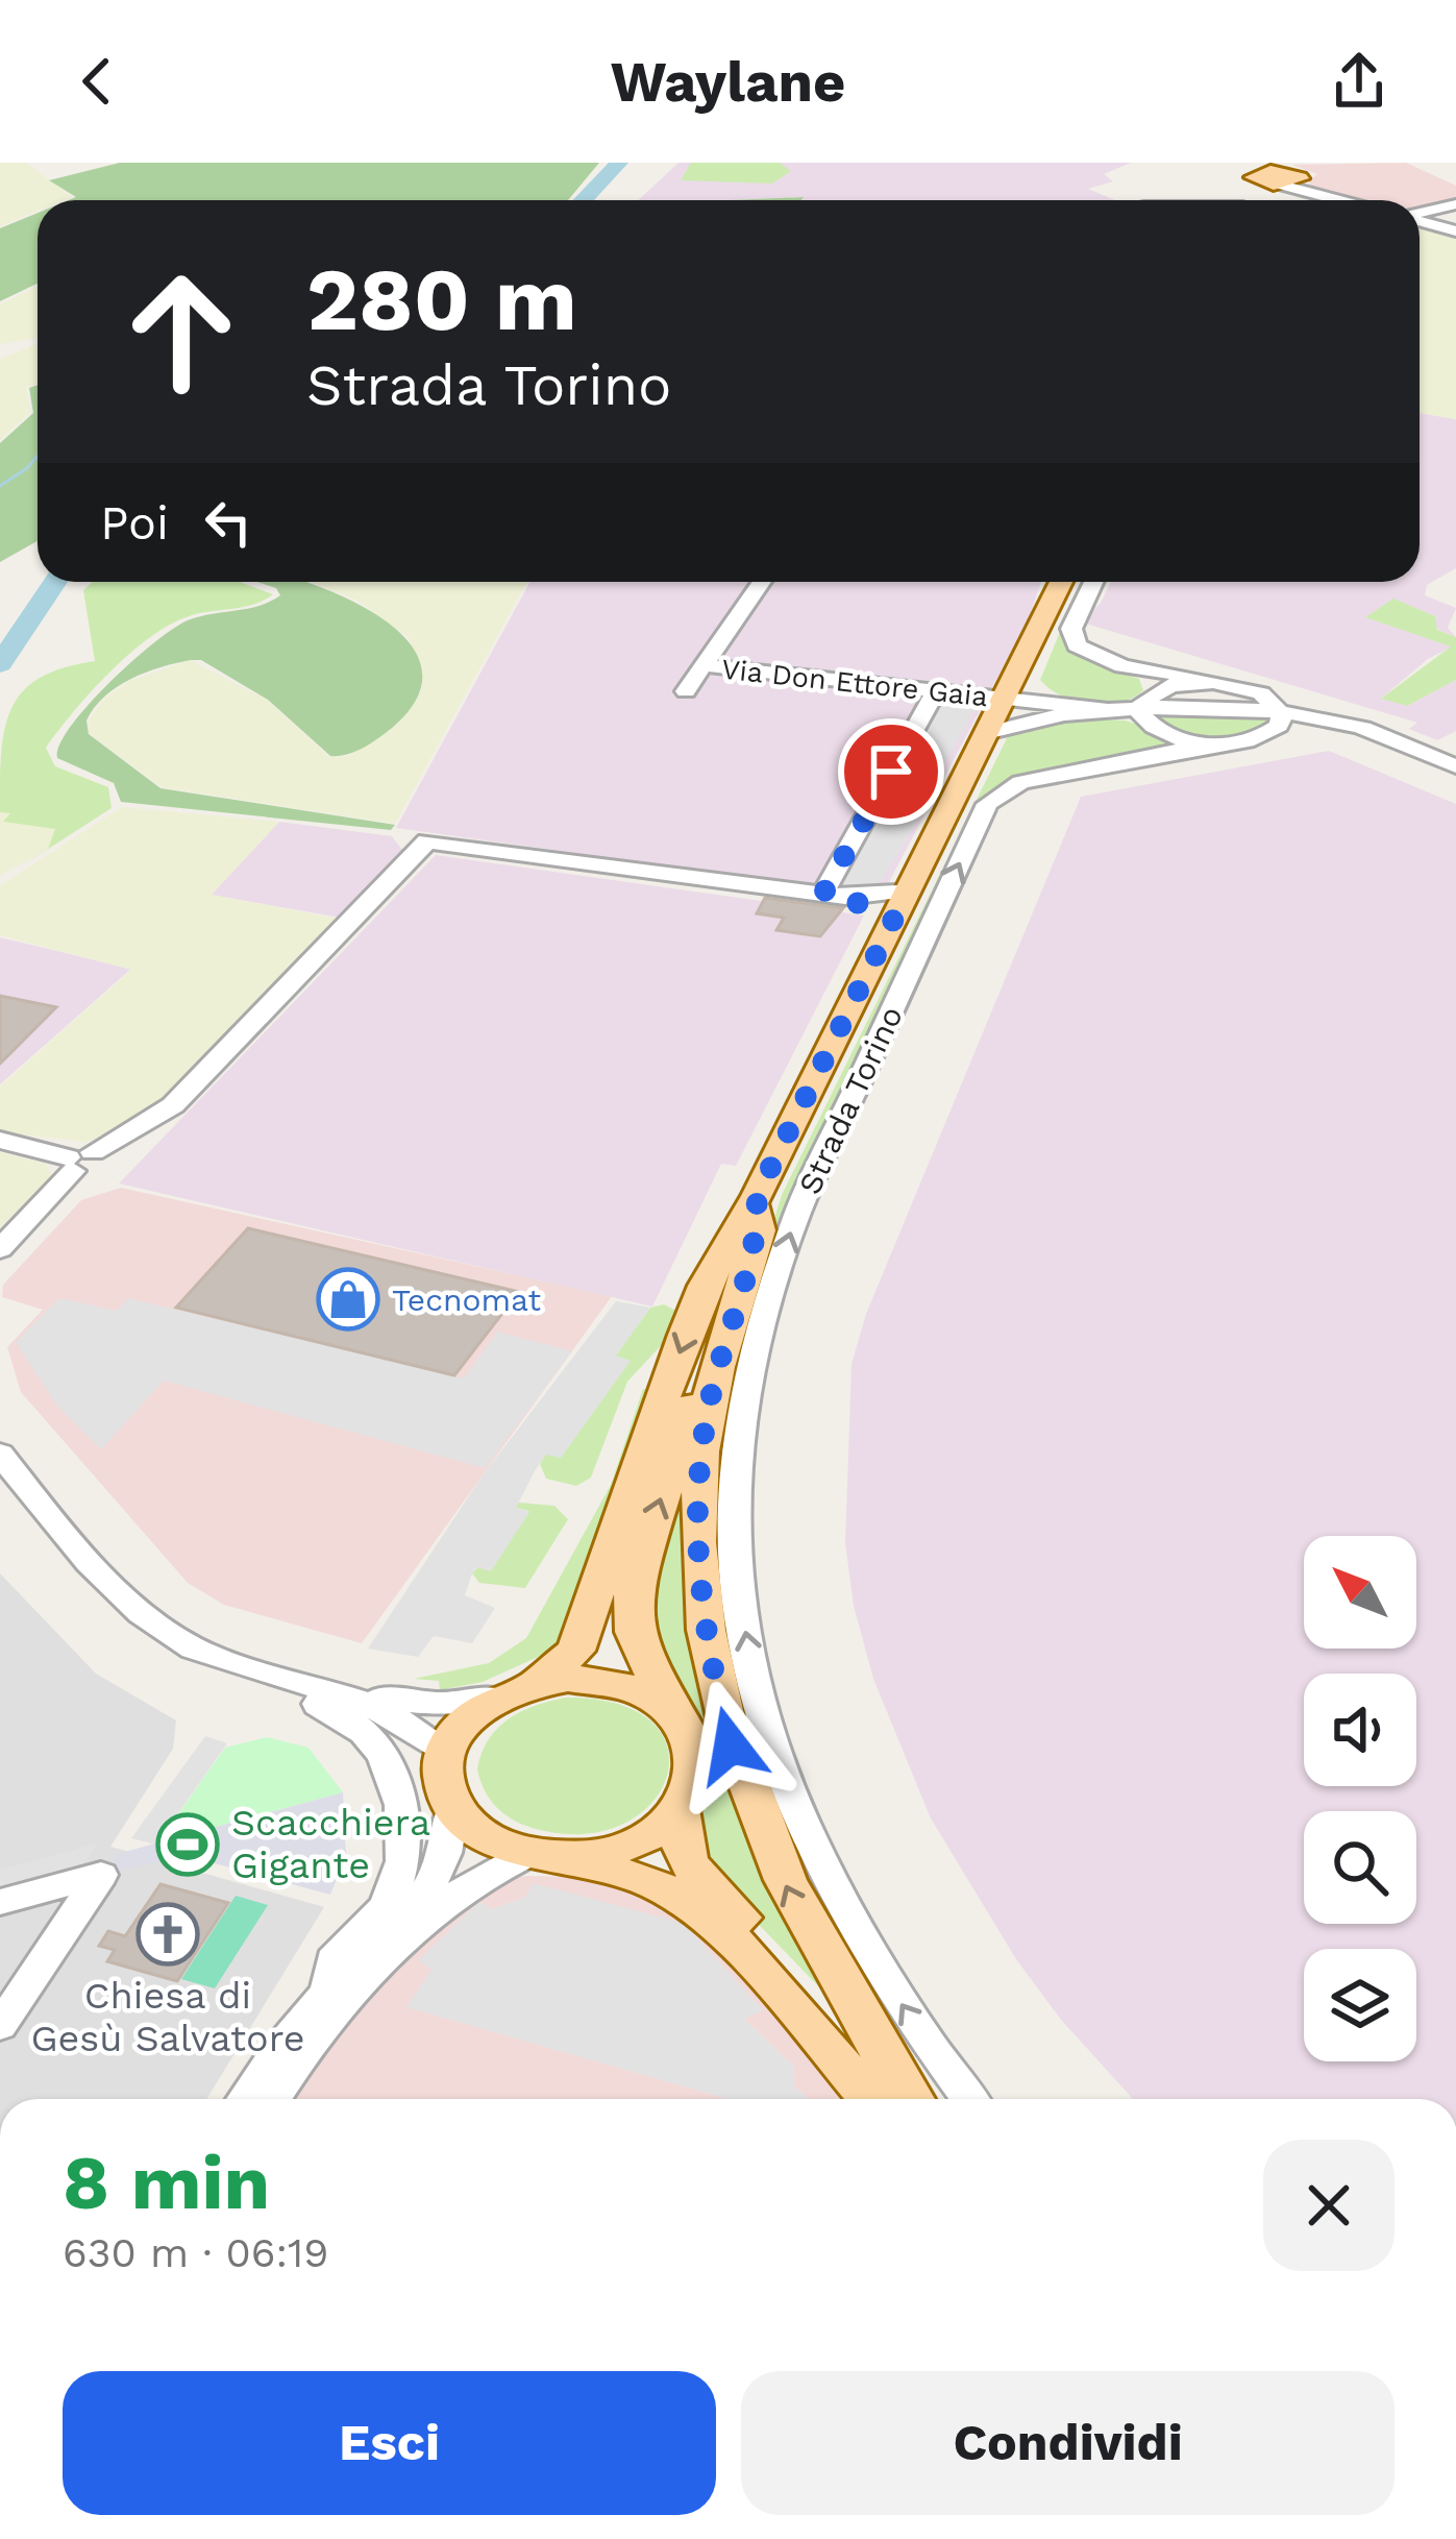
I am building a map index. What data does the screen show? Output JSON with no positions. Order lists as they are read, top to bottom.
{
  "streets": {
    "main road": ["Strada Torino"],
    "street": ["Via Don Ettore Gaia"]
  },
  "crossings": [
    ["Via Don Ettore Gaia", "Strada Torino"]
  ],
  "places": {
    "shop": ["Tecnomat"],
    "sports": ["Scacchiera Gigante"],
    "church": ["Chiesa di Gesù Salvatore"]
  },
  "north": "top left",
  "page": {
    "header": "Waylane",
    "turn": ["280 m", "Strada Torino"],
    "then": "Poi",
    "heading": ["8 min", "630 m · 06:19"],
    "buttons": ["Esci", "Condividi"]
  }
}
